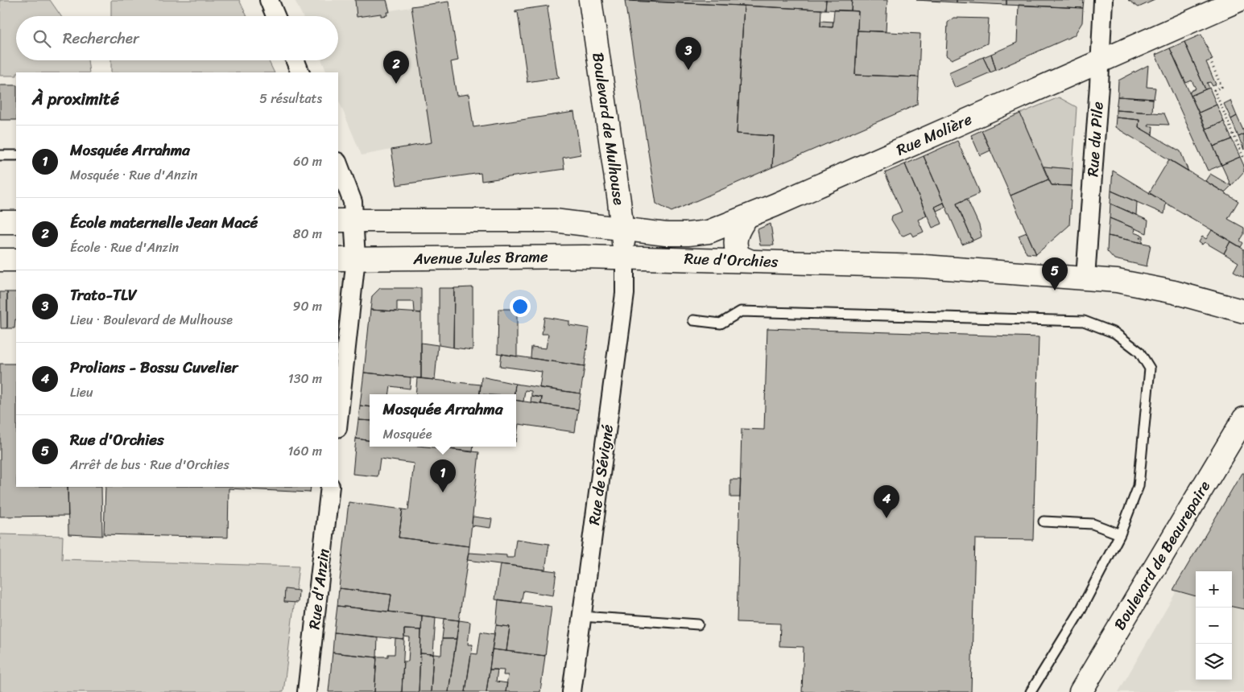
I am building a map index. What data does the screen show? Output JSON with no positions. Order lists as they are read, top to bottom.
{
  "streets": {
    "street": [
      "Boulevard de Mulhouse",
      "Rue Molière",
      "Rue du Pile",
      "Avenue Jules Brame",
      "Rue d'Orchies",
      "Rue de Sévigné",
      "Boulevard de Beaurepaire",
      "Rue d'Anzin"
    ]
  },
  "crossings": [
    ["Boulevard de Mulhouse", "Rue Molière"],
    ["Boulevard de Mulhouse", "Avenue Jules Brame"],
    ["Boulevard de Mulhouse", "Rue d'Orchies"],
    ["Boulevard de Mulhouse", "Rue de Sévigné"],
    ["Rue Molière", "Rue du Pile"],
    ["Rue du Pile", "Rue d'Orchies"],
    ["Avenue Jules Brame", "Rue d'Orchies"],
    ["Avenue Jules Brame", "Rue de Sévigné"],
    ["Rue d'Orchies", "Rue de Sévigné"]
  ],
  "page": {
    "search": "Rechercher",
    "pins": [
      "3",
      "2",
      "5",
      "1",
      "4"
    ],
    "heading": ["À proximité", "5 résultats"],
    "list": [
      {
        "mark": "1",
        "name": "Mosquée Arrahma",
        "note": "Mosquée · Rue d'Anzin",
        "value": "60 m"
      },
      {
        "mark": "2",
        "name": "École maternelle Jean Macé",
        "note": "École · Rue d'Anzin",
        "value": "80 m"
      },
      {
        "mark": "3",
        "name": "Trato-TLV",
        "note": "Lieu · Boulevard de Mulhouse",
        "value": "90 m"
      },
      {
        "mark": "4",
        "name": "Prolians - Bossu Cuvelier",
        "note": "Lieu",
        "value": "130 m"
      },
      {
        "mark": "5",
        "name": "Rue d'Orchies",
        "note": "Arrêt de bus · Rue d'Orchies",
        "value": "160 m"
      }
    ],
    "popup": ["Mosquée Arrahma", "Mosquée"],
    "map_buttons": ["+", "−"]
  }
}
